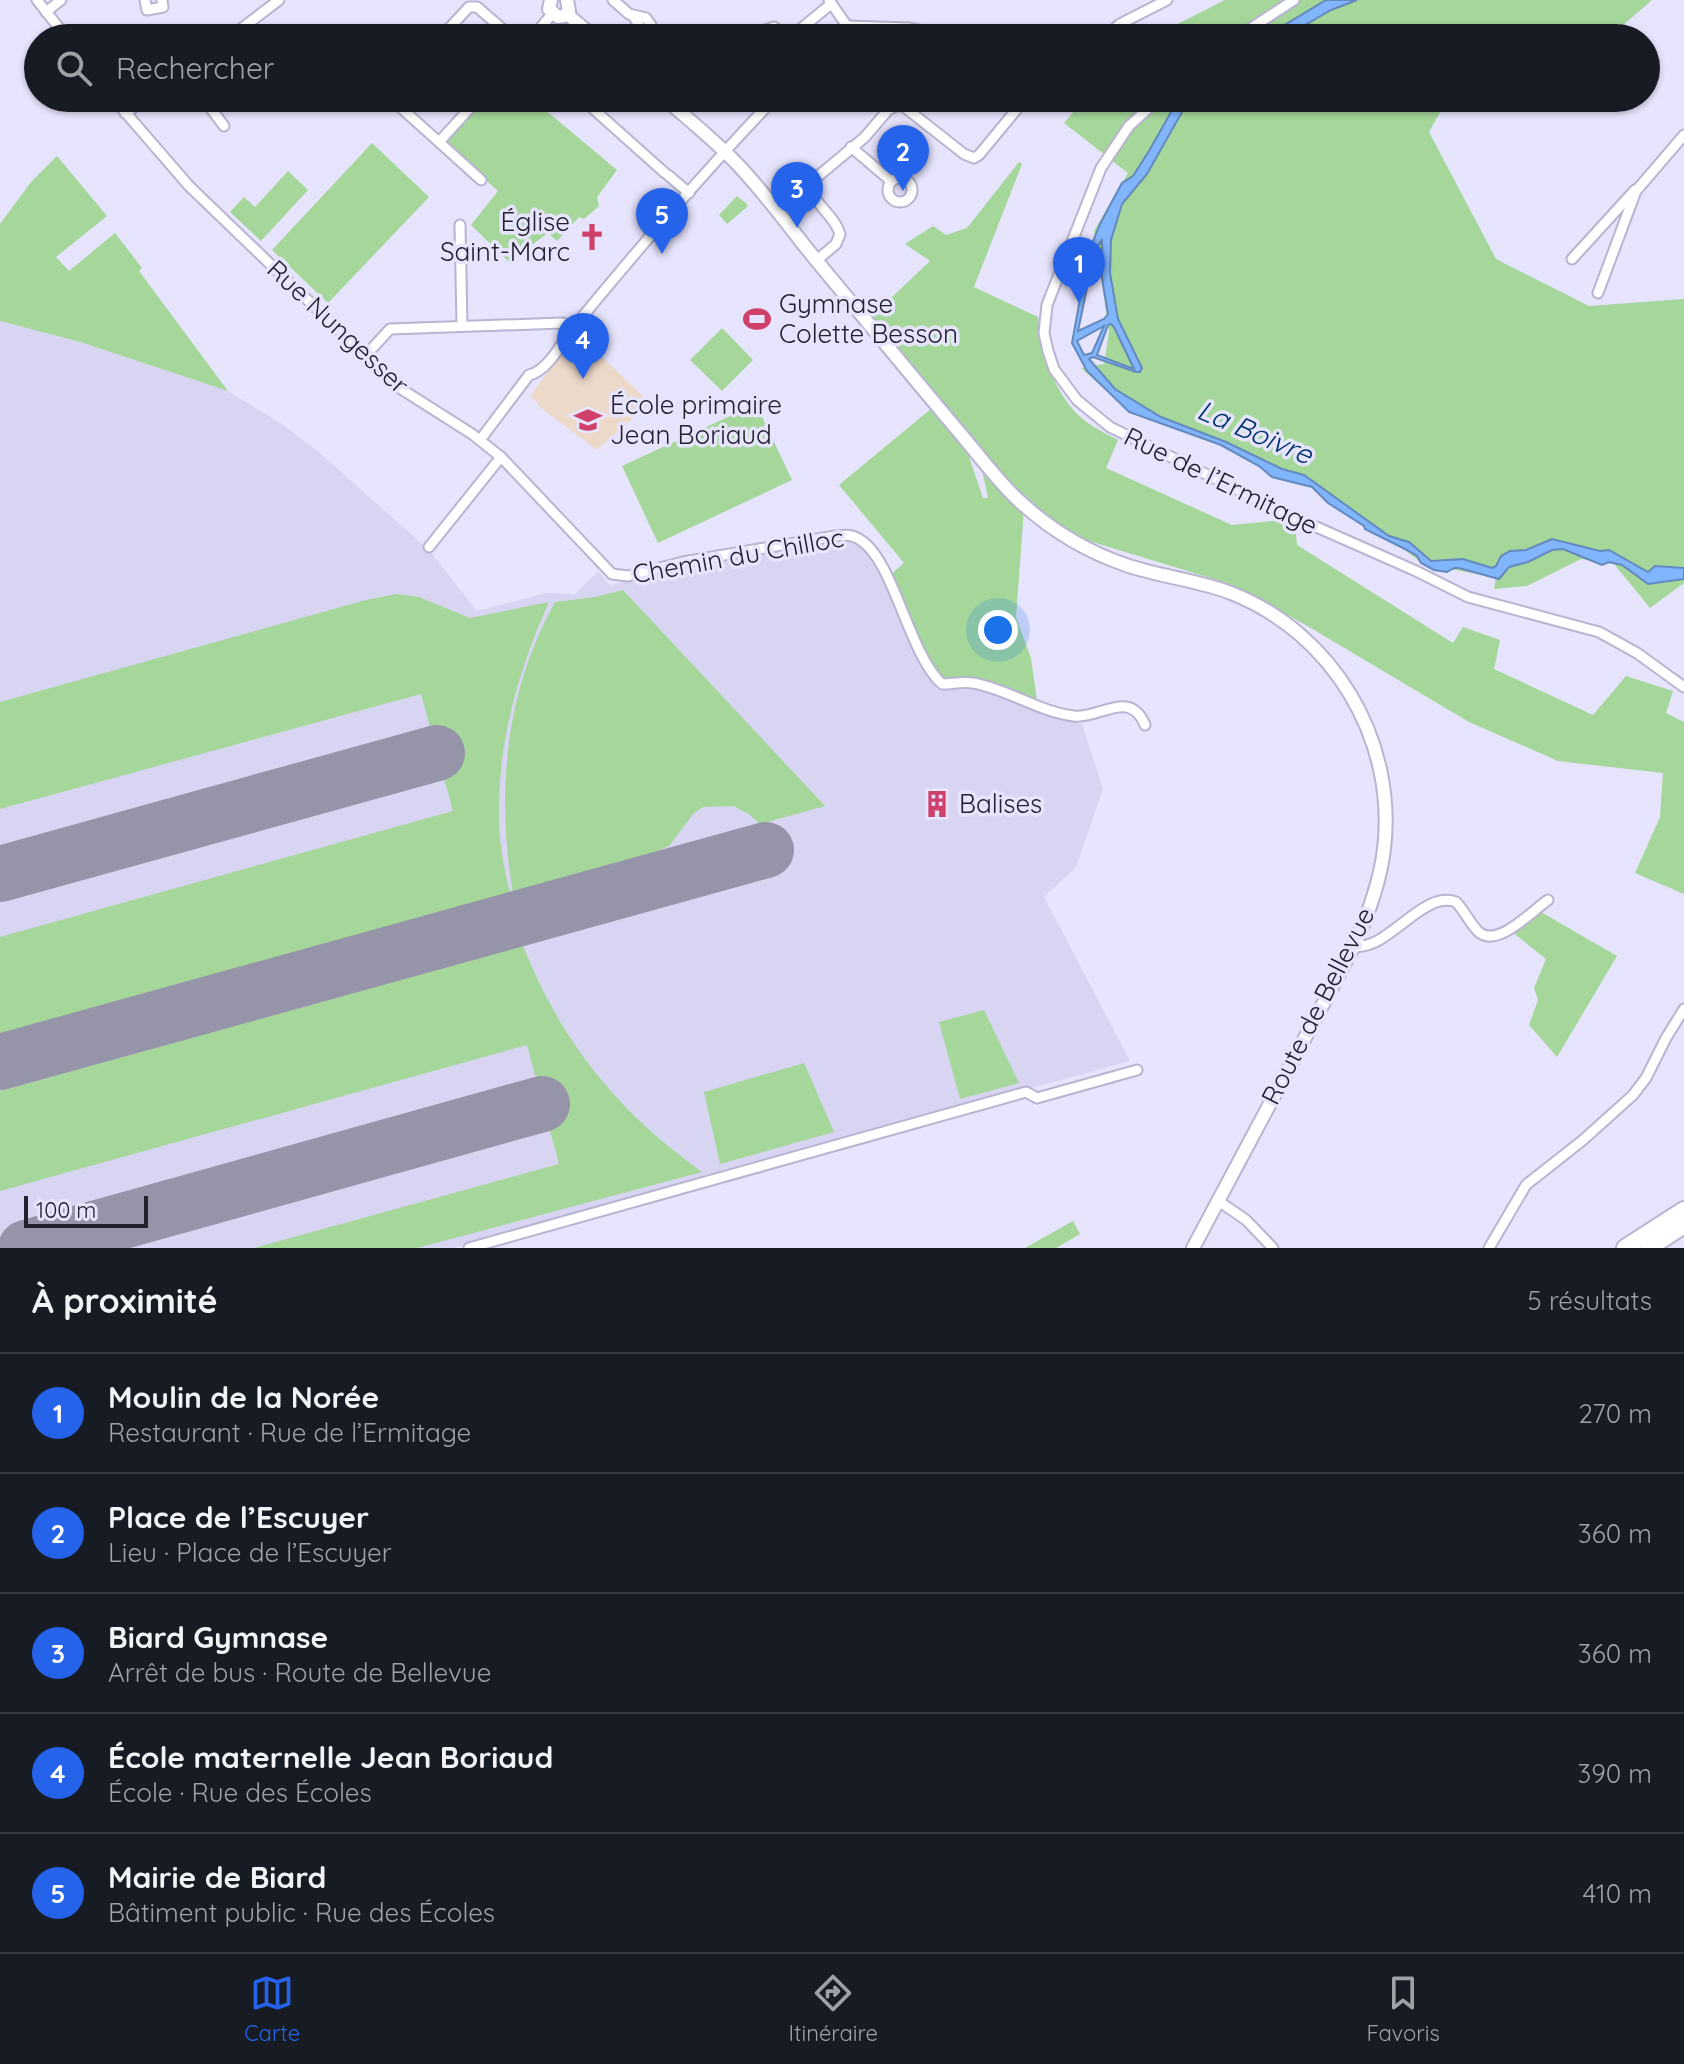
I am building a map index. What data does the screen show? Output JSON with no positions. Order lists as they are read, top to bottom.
{
  "streets": {
    "street": [
      "Rue Nungesser",
      "Rue de l’Ermitage",
      "Chemin du Chilloc",
      "Route de Bellevue"
    ]
  },
  "crossings": [
    ["Rue Nungesser", "Chemin du Chilloc"]
  ],
  "water": ["La Boivre"],
  "places": {
    "church": ["Église Saint-Marc"],
    "sports": ["Gymnase Colette Besson"],
    "school or university": ["École primaire Jean Boriaud"],
    "building": ["Balises"]
  },
  "scale_bar": "100 m",
  "page": {
    "search": "Rechercher",
    "pins": [
      "2",
      "3",
      "5",
      "1",
      "4"
    ],
    "scale": "100 m",
    "heading": ["À proximité", "5 résultats"],
    "list": [
      {
        "mark": "1",
        "name": "Moulin de la Norée",
        "note": "Restaurant · Rue de l’Ermitage",
        "value": "270 m"
      },
      {
        "mark": "2",
        "name": "Place de l’Escuyer",
        "note": "Lieu · Place de l’Escuyer",
        "value": "360 m"
      },
      {
        "mark": "3",
        "name": "Biard Gymnase",
        "note": "Arrêt de bus · Route de Bellevue",
        "value": "360 m"
      },
      {
        "mark": "4",
        "name": "École maternelle Jean Boriaud",
        "note": "École · Rue des Écoles",
        "value": "390 m"
      },
      {
        "mark": "5",
        "name": "Mairie de Biard",
        "note": "Bâtiment public · Rue des Écoles",
        "value": "410 m"
      }
    ],
    "nav": ["Carte", "Itinéraire", "Favoris"]
  }
}
